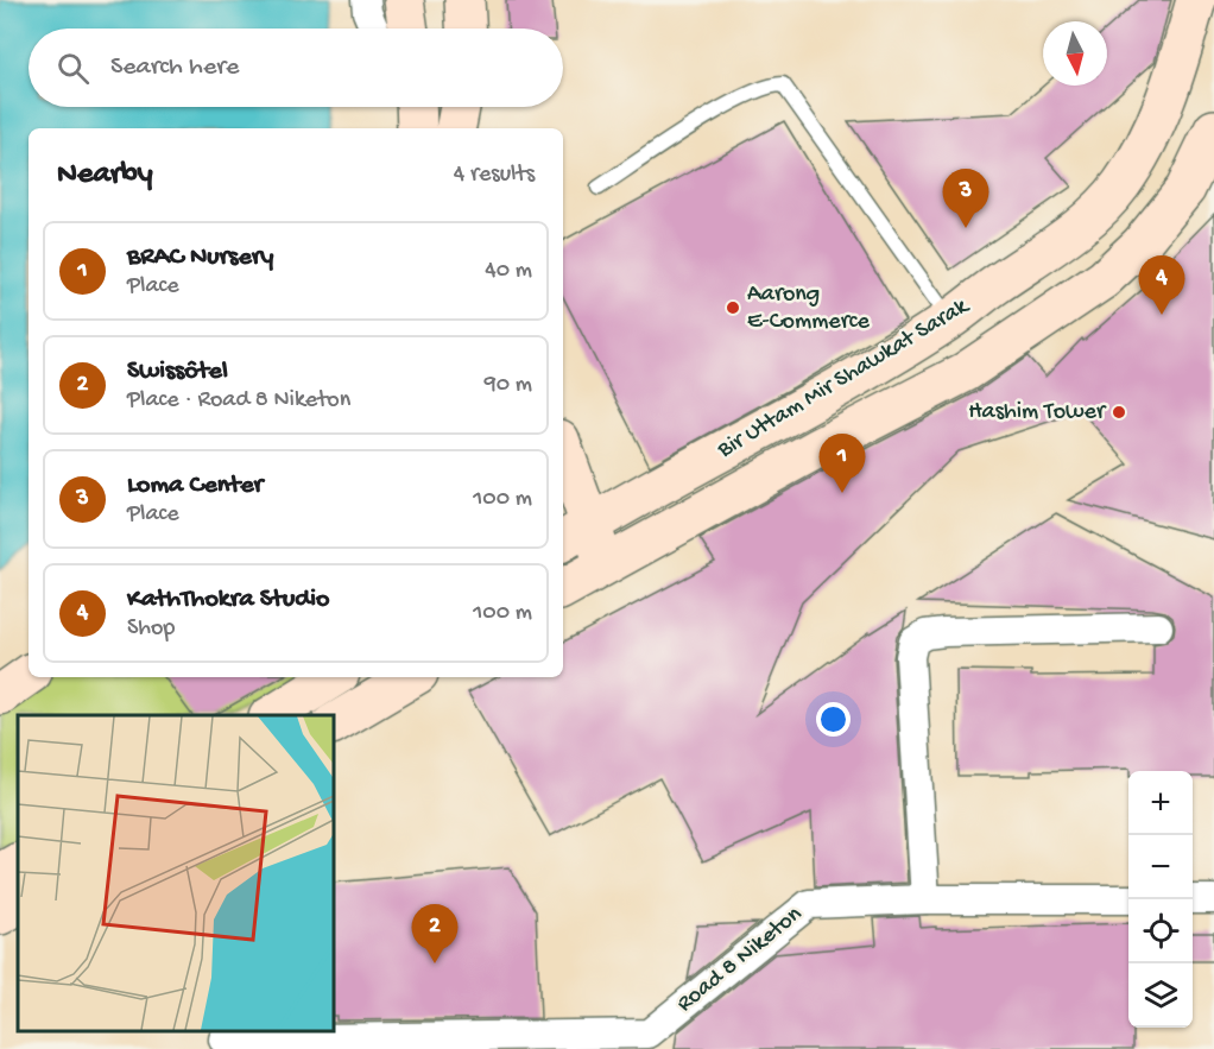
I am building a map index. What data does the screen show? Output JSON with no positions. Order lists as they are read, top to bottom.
{
  "streets": {
    "main road": ["Bir Uttam Mir Shawkat Sarak"],
    "street": ["Road 8 Niketon"]
  },
  "places": ["Aarong E-Commerce", "Hashim Tower"],
  "north": "bottom",
  "page": {
    "search": "Search here",
    "heading": ["Nearby", "4 results"],
    "pins": [
      "3",
      "4",
      "1",
      "2"
    ],
    "list": [
      {
        "mark": "1",
        "name": "BRAC Nursery",
        "note": "Place",
        "value": "40 m"
      },
      {
        "mark": "2",
        "name": "Swissôtel",
        "note": "Place · Road 8 Niketon",
        "value": "90 m"
      },
      {
        "mark": "3",
        "name": "Loma Center",
        "note": "Place",
        "value": "100 m"
      },
      {
        "mark": "4",
        "name": "KathThokra Studio",
        "note": "Shop",
        "value": "100 m"
      }
    ],
    "map_buttons": ["+", "−"]
  }
}
